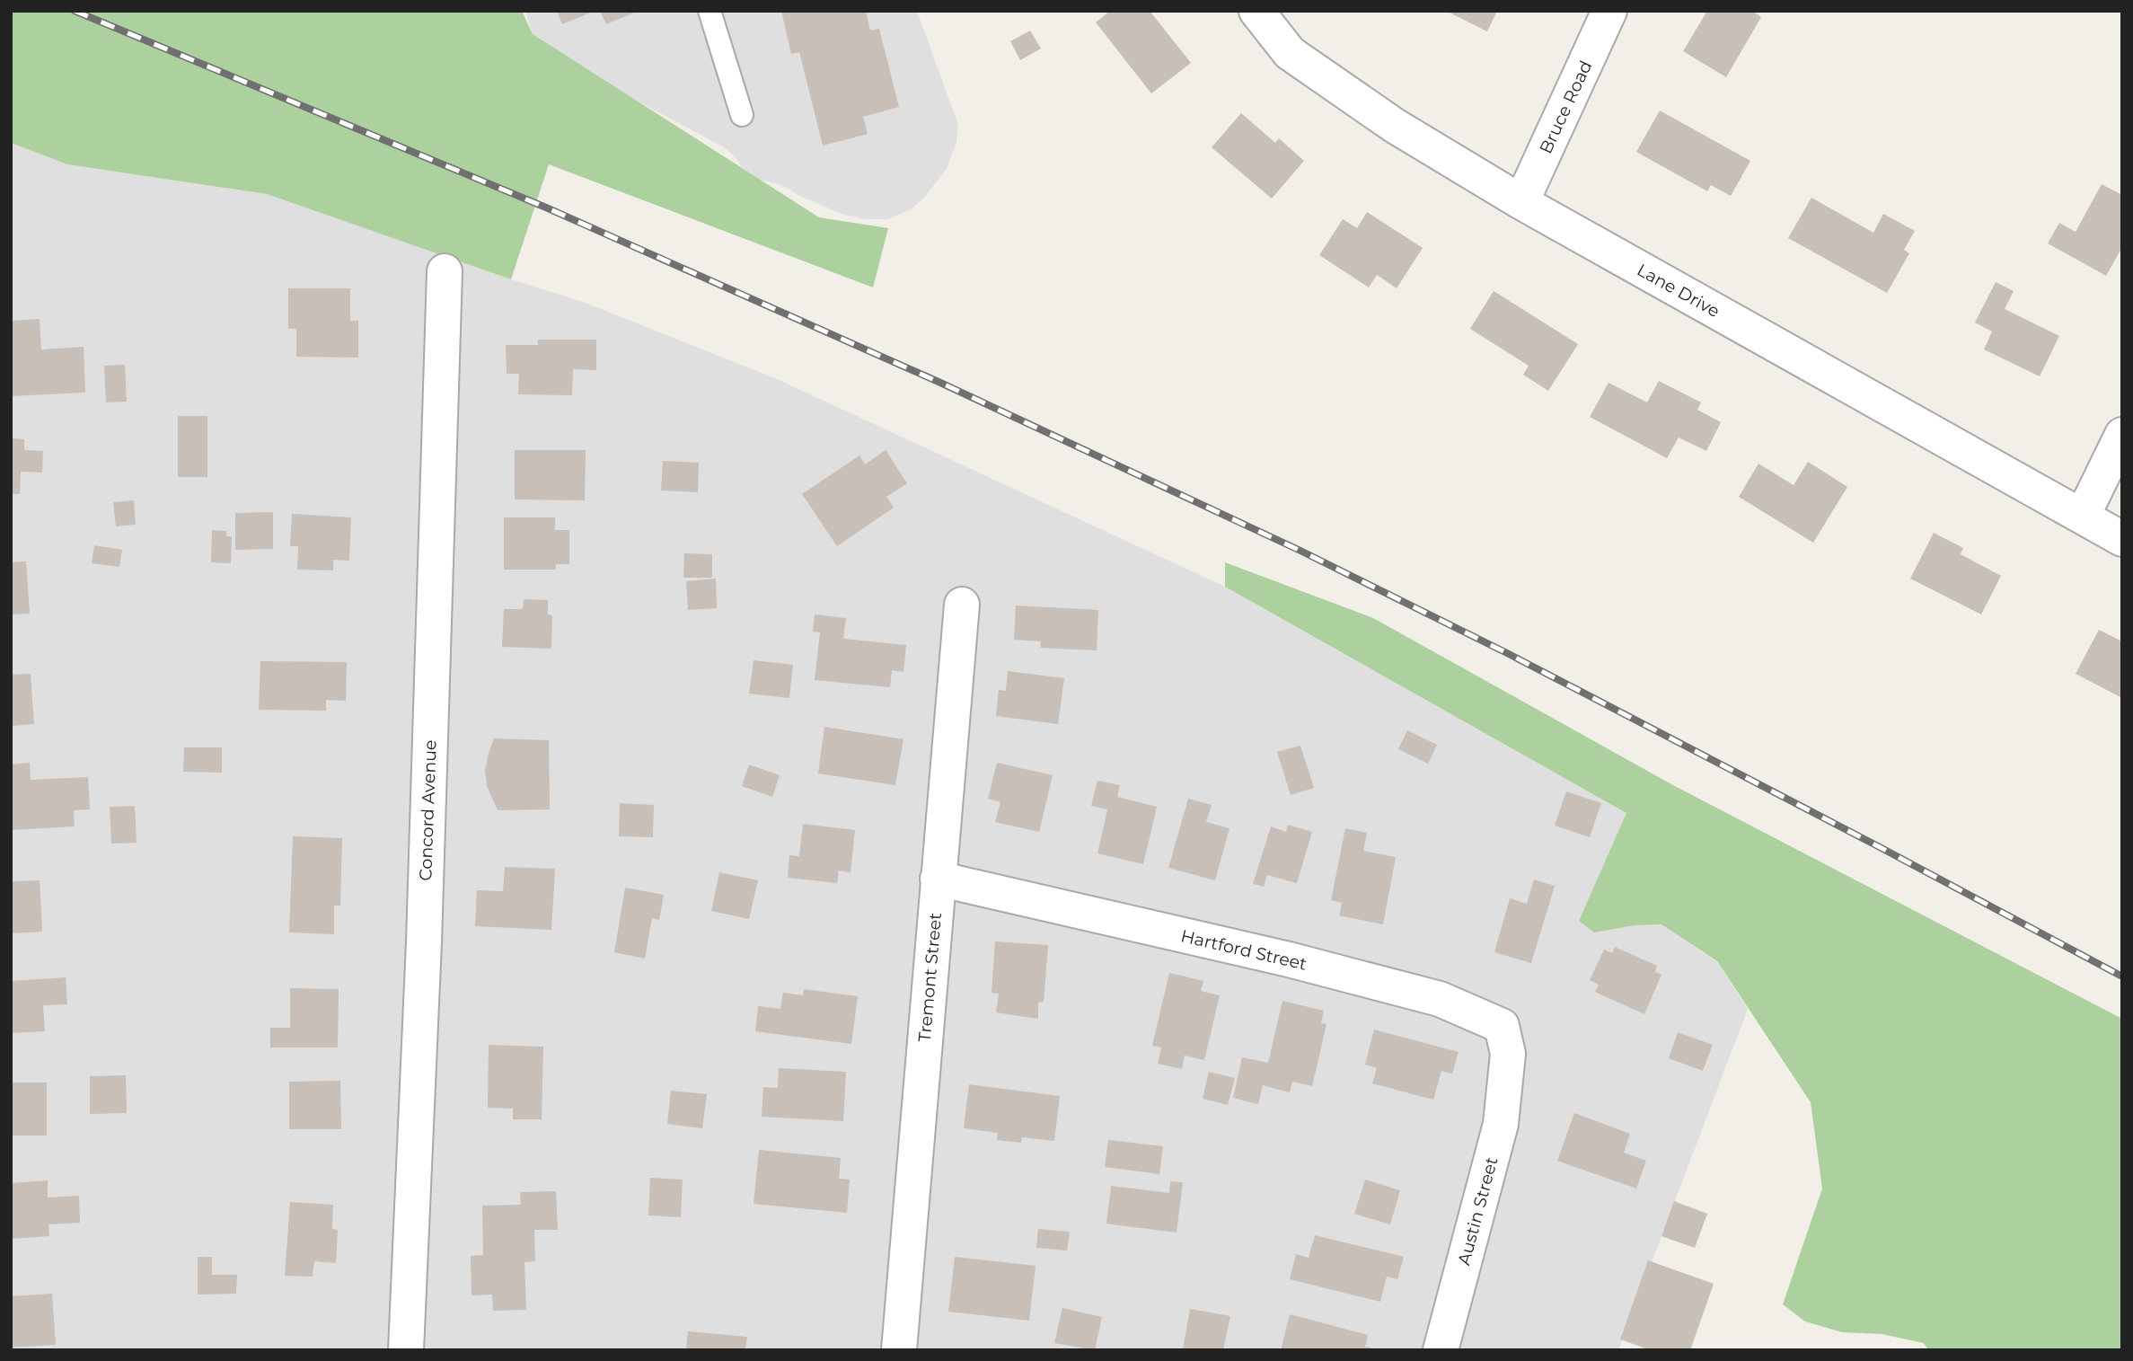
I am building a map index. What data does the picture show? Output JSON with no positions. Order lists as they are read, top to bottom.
{
  "streets": {
    "street": [
      "Bruce Road",
      "Lane Drive",
      "Concord Avenue",
      "Hartford Street",
      "Tremont Street",
      "Austin Street"
    ]
  },
  "crossings": [
    ["Bruce Road", "Lane Drive"],
    ["Hartford Street", "Tremont Street"],
    ["Hartford Street", "Austin Street"]
  ]
}
